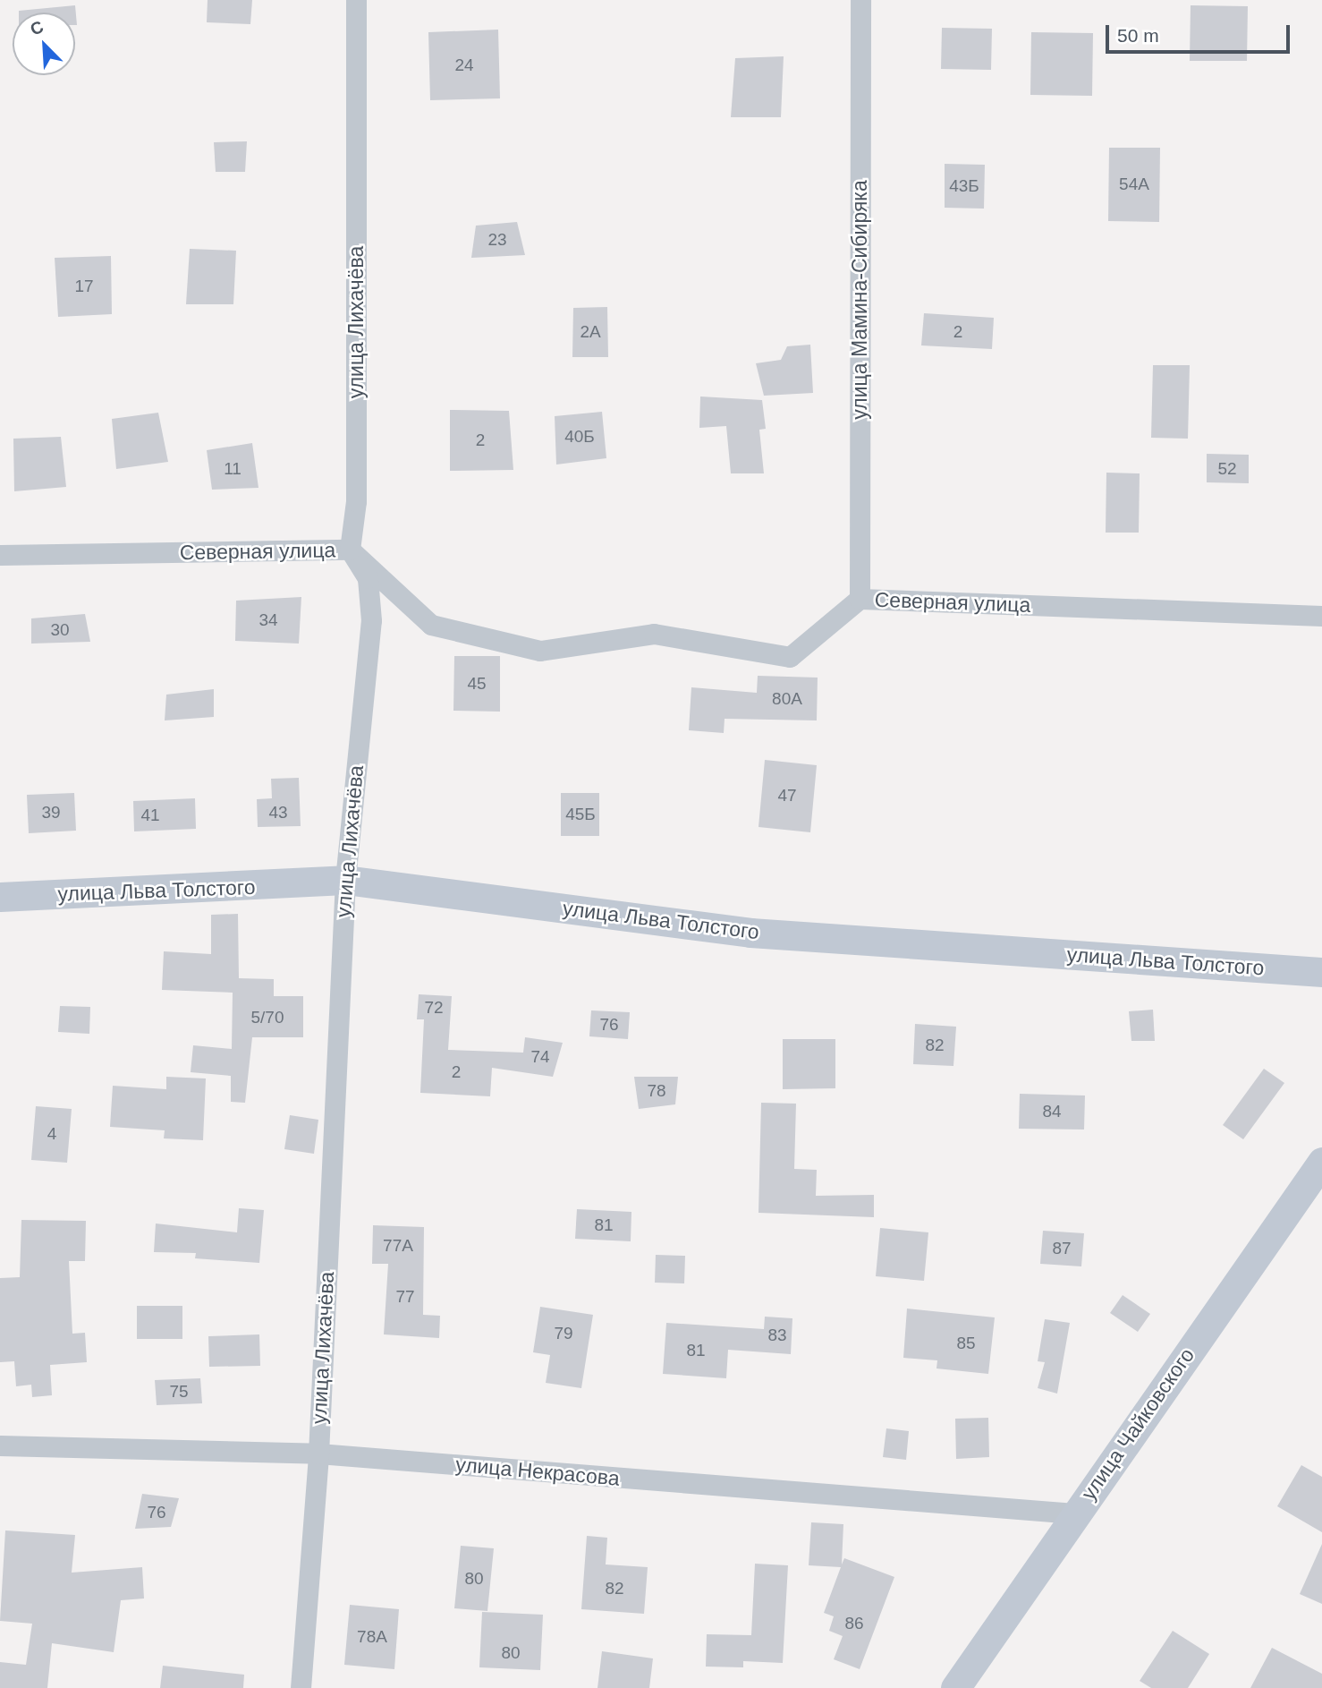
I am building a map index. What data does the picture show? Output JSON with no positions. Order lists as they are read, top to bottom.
{
  "streets": {
    "street": [
      "улица Мамина-Сибиряка",
      "улица Лихачёва",
      "Северная улица",
      "улица Льва Толстого",
      "улица Чайковского",
      "улица Некрасова"
    ]
  },
  "crossings": [
    ["улица Мамина-Сибиряка", "Северная улица"],
    ["улица Лихачёва", "Северная улица"],
    ["улица Лихачёва", "улица Льва Толстого"],
    ["улица Лихачёва", "улица Некрасова"],
    ["улица Чайковского", "улица Некрасова"]
  ],
  "house_numbers": [
    "24",
    "54А",
    "43Б",
    "23",
    "17",
    "2А",
    "2",
    "40Б",
    "2",
    "11",
    "52",
    "34",
    "30",
    "45",
    "80А",
    "47",
    "39",
    "43",
    "45Б",
    "41",
    "72",
    "5/70",
    "76",
    "82",
    "74",
    "2",
    "78",
    "84",
    "4",
    "81",
    "77А",
    "87",
    "77",
    "79",
    "83",
    "85",
    "81",
    "75",
    "76",
    "80",
    "82",
    "86",
    "78А",
    "80"
  ],
  "scale_bar": "50 m",
  "north": "top left"
}
